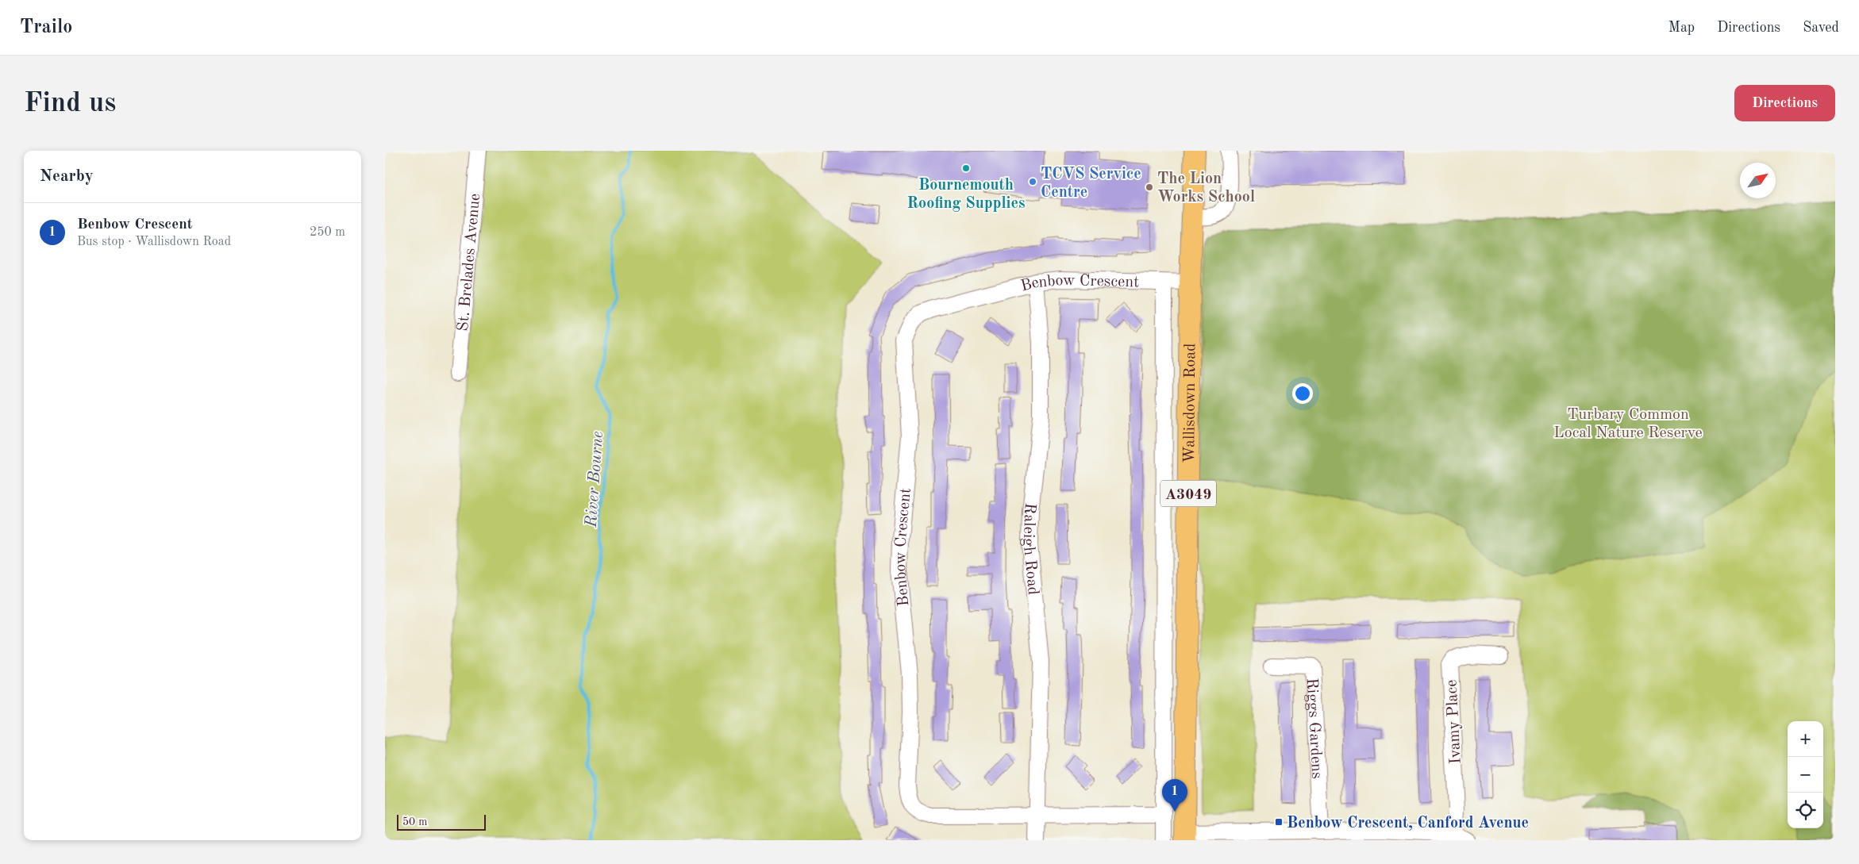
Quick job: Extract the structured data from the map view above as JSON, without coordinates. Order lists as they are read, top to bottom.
{
  "streets": {
    "main road": ["Wallisdown Road", "A3049"],
    "street": [
      "St. Brelades Avenue",
      "Benbow Crescent",
      "Raleigh Road",
      "Ivamy Place",
      "Riggs Gardens"
    ]
  },
  "crossings": [
    ["Benbow Crescent", "Wallisdown Road"],
    ["Benbow Crescent", "Raleigh Road"]
  ],
  "water": ["River Bourne"],
  "parks": ["Turbary Common Local Nature Reserve"],
  "places": {
    "other": ["Bournemouth Roofing Supplies", "TCVS Service Centre", "The Lion Works School"],
    "transit": ["Benbow Crescent, Canford Avenue"]
  },
  "scale_bar": "50 m",
  "north": "top right",
  "page": {
    "header": "Trailo",
    "nav": ["Map", "Directions", "Saved"],
    "buttons": "Directions",
    "title": "Find us",
    "heading": "Nearby",
    "list": [
      {
        "mark": "1",
        "name": "Benbow Crescent",
        "note": "Bus stop · Wallisdown Road",
        "value": "250 m"
      }
    ],
    "map_buttons": ["+", "−"],
    "pins": "1",
    "scale": "50 m"
  }
}
